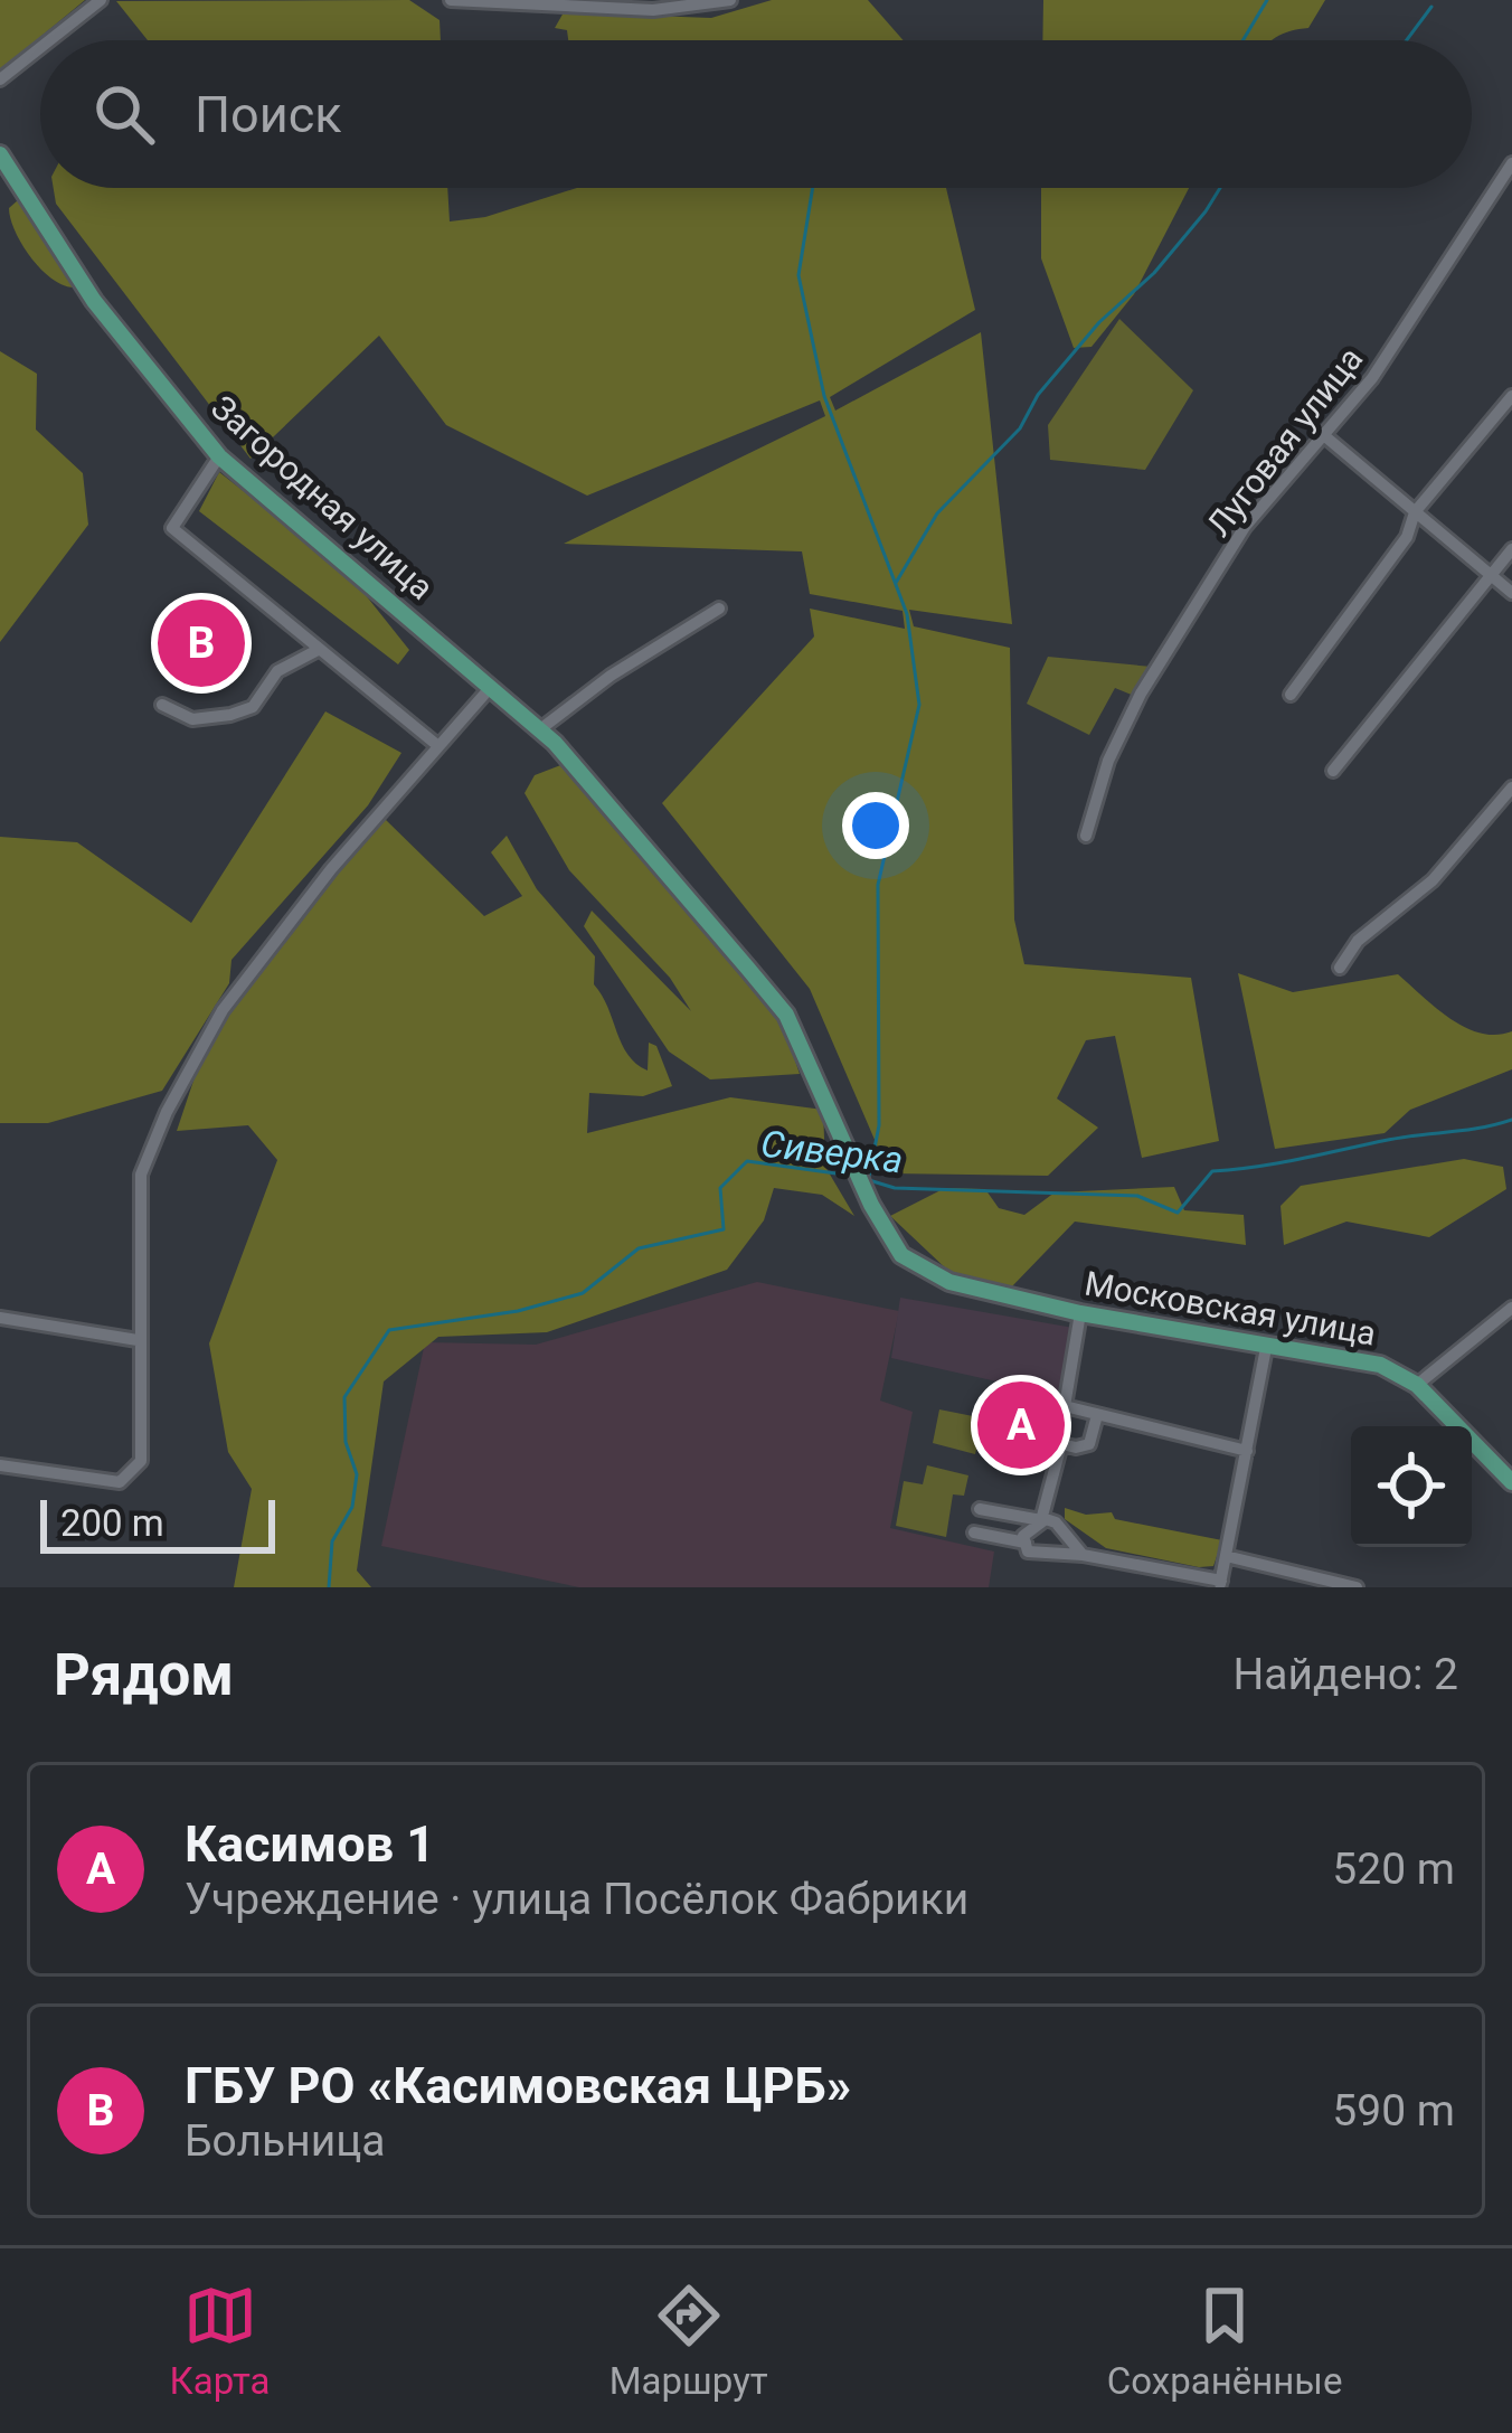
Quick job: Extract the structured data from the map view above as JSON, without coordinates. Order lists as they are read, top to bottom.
{
  "streets": {
    "main road": ["Загородная улица", "Московская улица"],
    "street": ["Луговая улица"]
  },
  "crossings": [
    ["Загородная улица", "Московская улица"]
  ],
  "water": ["Сиверка"],
  "scale_bar": "200 m",
  "page": {
    "search": "Поиск",
    "pins": ["B", "A"],
    "scale": "200 m",
    "heading": ["Рядом", "Найдено: 2"],
    "list": [
      {
        "mark": "A",
        "name": "Касимов 1",
        "note": "Учреждение · улица Посёлок Фабрики",
        "value": "520 m"
      },
      {
        "mark": "B",
        "name": "ГБУ РО «Касимовская ЦРБ»",
        "note": "Больница",
        "value": "590 m"
      }
    ],
    "nav": ["Карта", "Маршрут", "Сохранённые"]
  }
}
